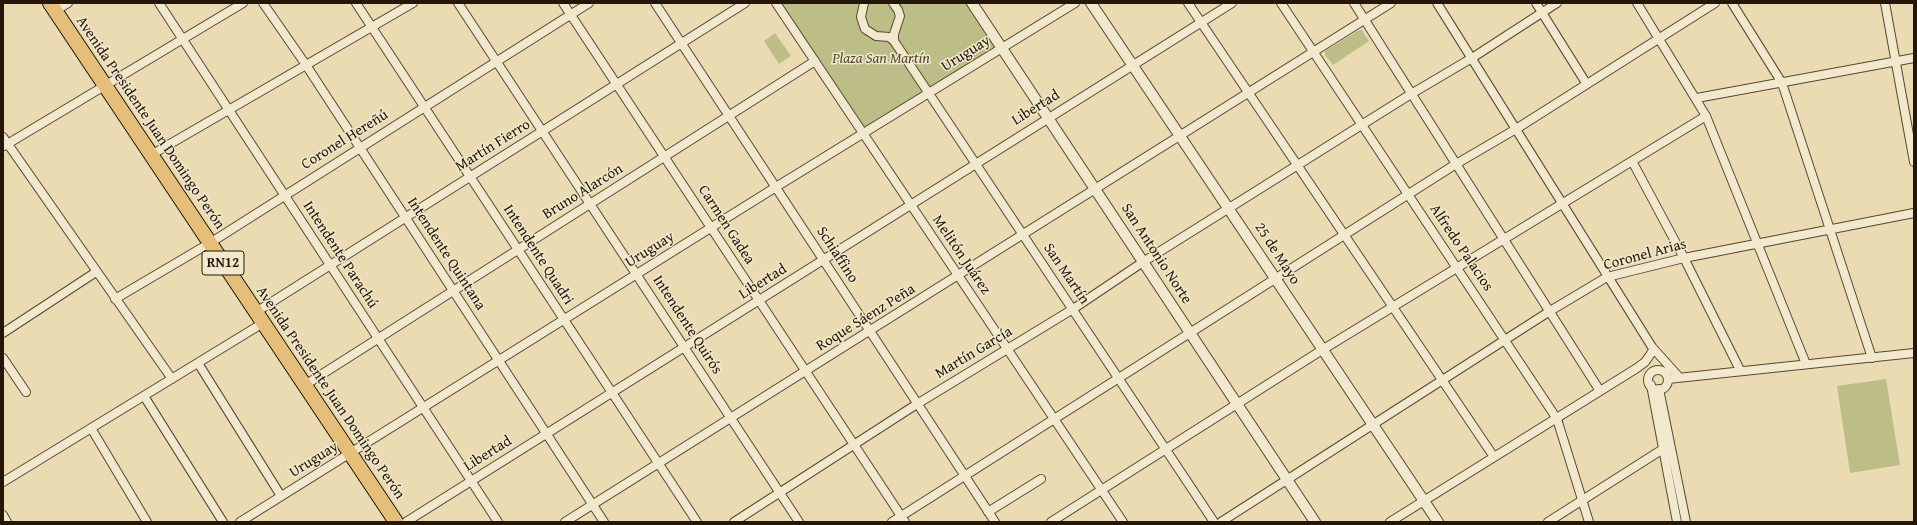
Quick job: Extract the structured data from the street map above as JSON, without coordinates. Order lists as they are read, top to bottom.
{
  "streets": {
    "highway": ["Avenida Presidente Juan Domingo Perón", "RN12"],
    "street": [
      "Uruguay",
      "Libertad",
      "Coronel Hereñú",
      "Martín Fierro",
      "Bruno Alarcón",
      "Carmen Gadea",
      "Alfredo Palacios",
      "Intendente Quintana",
      "San Antonio Norte",
      "25 de Mayo",
      "Intendente Parachú",
      "Intendente Quadri",
      "Schiaffino",
      "Melitón Juárez",
      "Coronel Arias",
      "San Martín",
      "Roque Sáenz Peña",
      "Intendente Quirós",
      "Martín García"
    ]
  },
  "crossings": [
    ["Uruguay", "Avenida Presidente Juan Domingo Perón"],
    ["Uruguay", "Carmen Gadea"],
    ["Uruguay", "Intendente Quintana"],
    ["Uruguay", "San Antonio Norte"],
    ["Uruguay", "Intendente Parachú"],
    ["Uruguay", "Intendente Quadri"],
    ["Uruguay", "Schiaffino"],
    ["Uruguay", "Melitón Juárez"],
    ["Uruguay", "San Martín"],
    ["Uruguay", "Intendente Quirós"],
    ["Libertad", "Carmen Gadea"],
    ["Libertad", "Intendente Quintana"],
    ["Libertad", "San Antonio Norte"],
    ["Libertad", "25 de Mayo"],
    ["Libertad", "Intendente Parachú"],
    ["Libertad", "Intendente Quadri"],
    ["Libertad", "Schiaffino"],
    ["Libertad", "Melitón Juárez"],
    ["Libertad", "San Martín"],
    ["Libertad", "Intendente Quirós"],
    ["Avenida Presidente Juan Domingo Perón", "Coronel Hereñú"],
    ["Avenida Presidente Juan Domingo Perón", "Martín Fierro"],
    ["Avenida Presidente Juan Domingo Perón", "Bruno Alarcón"],
    ["Coronel Hereñú", "Carmen Gadea"],
    ["Coronel Hereñú", "Intendente Quintana"],
    ["Coronel Hereñú", "Intendente Parachú"],
    ["Coronel Hereñú", "Intendente Quadri"],
    ["Coronel Hereñú", "Intendente Quirós"],
    ["Martín Fierro", "Carmen Gadea"],
    ["Martín Fierro", "Intendente Quintana"],
    ["Martín Fierro", "Intendente Parachú"],
    ["Martín Fierro", "Intendente Quadri"],
    ["Martín Fierro", "Schiaffino"],
    ["Martín Fierro", "Intendente Quirós"],
    ["Bruno Alarcón", "Carmen Gadea"],
    ["Bruno Alarcón", "Intendente Quintana"],
    ["Bruno Alarcón", "Intendente Parachú"],
    ["Bruno Alarcón", "Intendente Quadri"],
    ["Bruno Alarcón", "Schiaffino"],
    ["Bruno Alarcón", "Melitón Juárez"],
    ["Bruno Alarcón", "Intendente Quirós"],
    ["Carmen Gadea", "Roque Sáenz Peña"],
    ["Carmen Gadea", "Martín García"],
    ["Alfredo Palacios", "Coronel Arias"],
    ["Alfredo Palacios", "Roque Sáenz Peña"],
    ["Alfredo Palacios", "Martín García"],
    ["Intendente Quintana", "Roque Sáenz Peña"],
    ["San Antonio Norte", "Coronel Arias"],
    ["San Antonio Norte", "Roque Sáenz Peña"],
    ["San Antonio Norte", "Martín García"],
    ["25 de Mayo", "Coronel Arias"],
    ["25 de Mayo", "Roque Sáenz Peña"],
    ["25 de Mayo", "Martín García"],
    ["Intendente Quadri", "Roque Sáenz Peña"],
    ["Schiaffino", "Roque Sáenz Peña"],
    ["Schiaffino", "Martín García"],
    ["Melitón Juárez", "Roque Sáenz Peña"],
    ["Melitón Juárez", "Martín García"],
    ["San Martín", "Roque Sáenz Peña"],
    ["San Martín", "Martín García"],
    ["Roque Sáenz Peña", "Intendente Quirós"],
    ["Intendente Quirós", "Martín García"]
  ],
  "parks": ["Plaza San Martín"]
}
